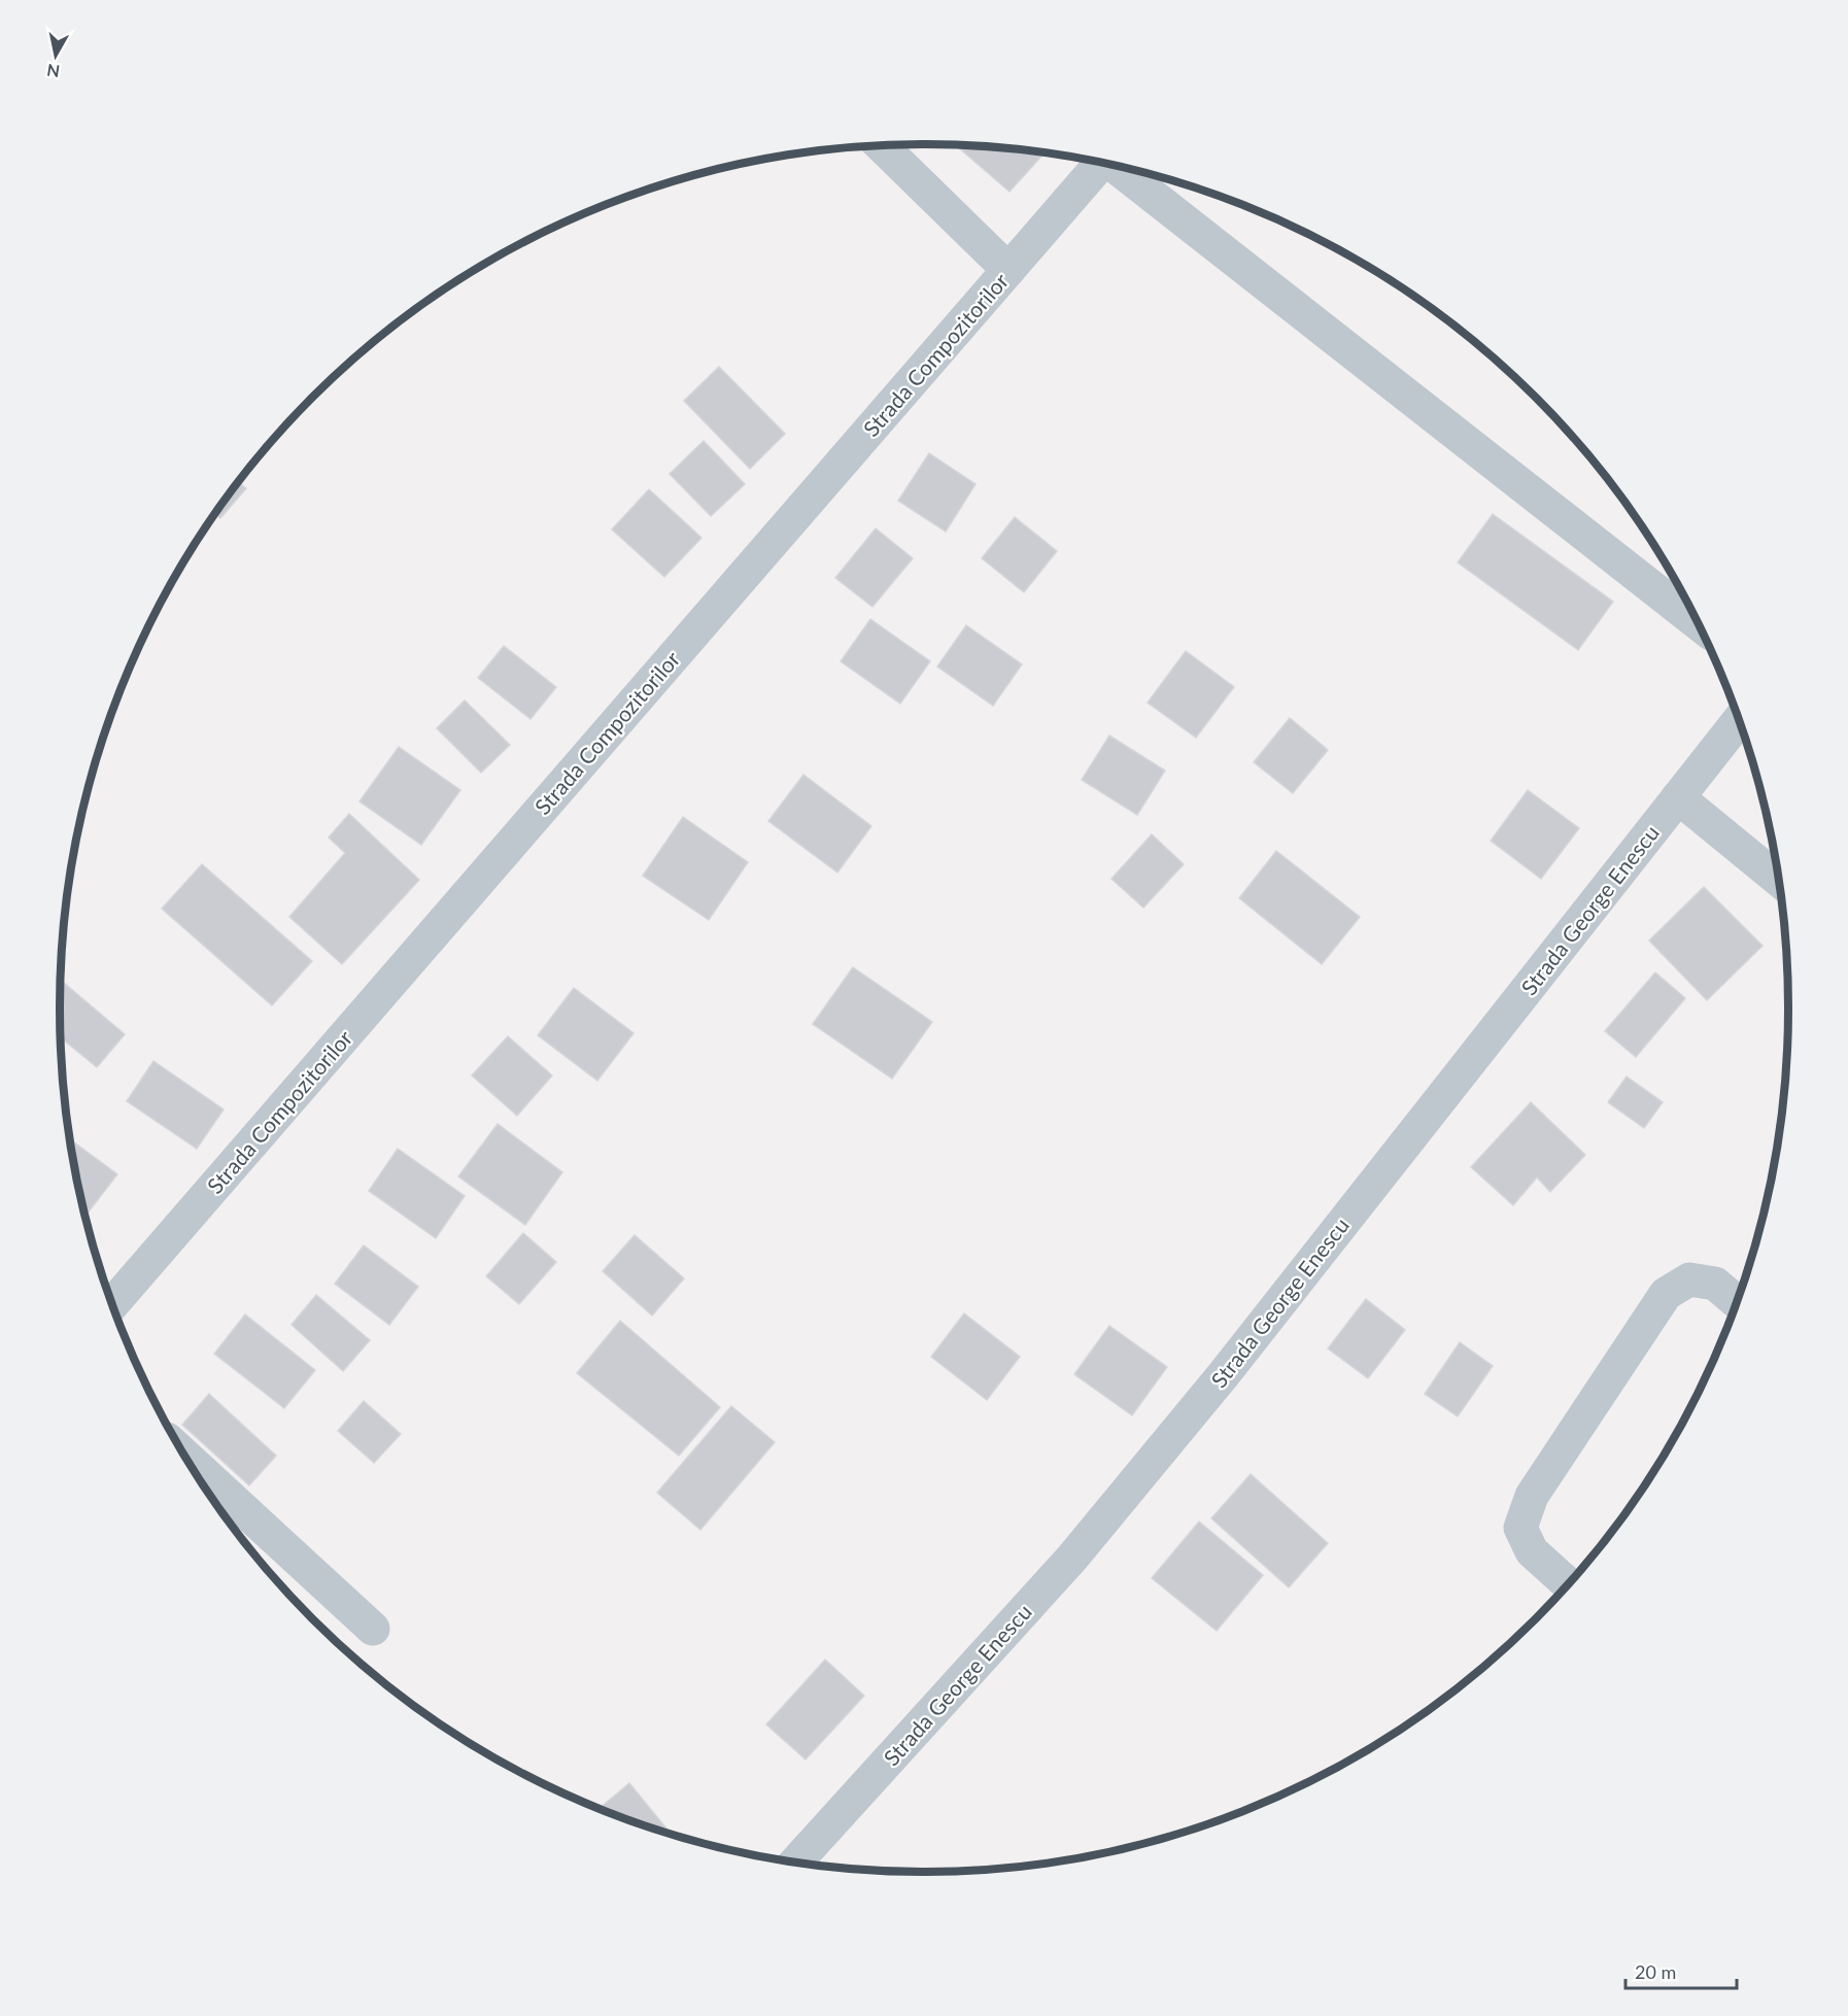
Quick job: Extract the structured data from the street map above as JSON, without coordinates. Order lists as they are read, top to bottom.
{
  "streets": {
    "street": ["Strada Compozitorilor", "Strada George Enescu"]
  },
  "scale_bar": "20 m",
  "north": "bottom"
}
